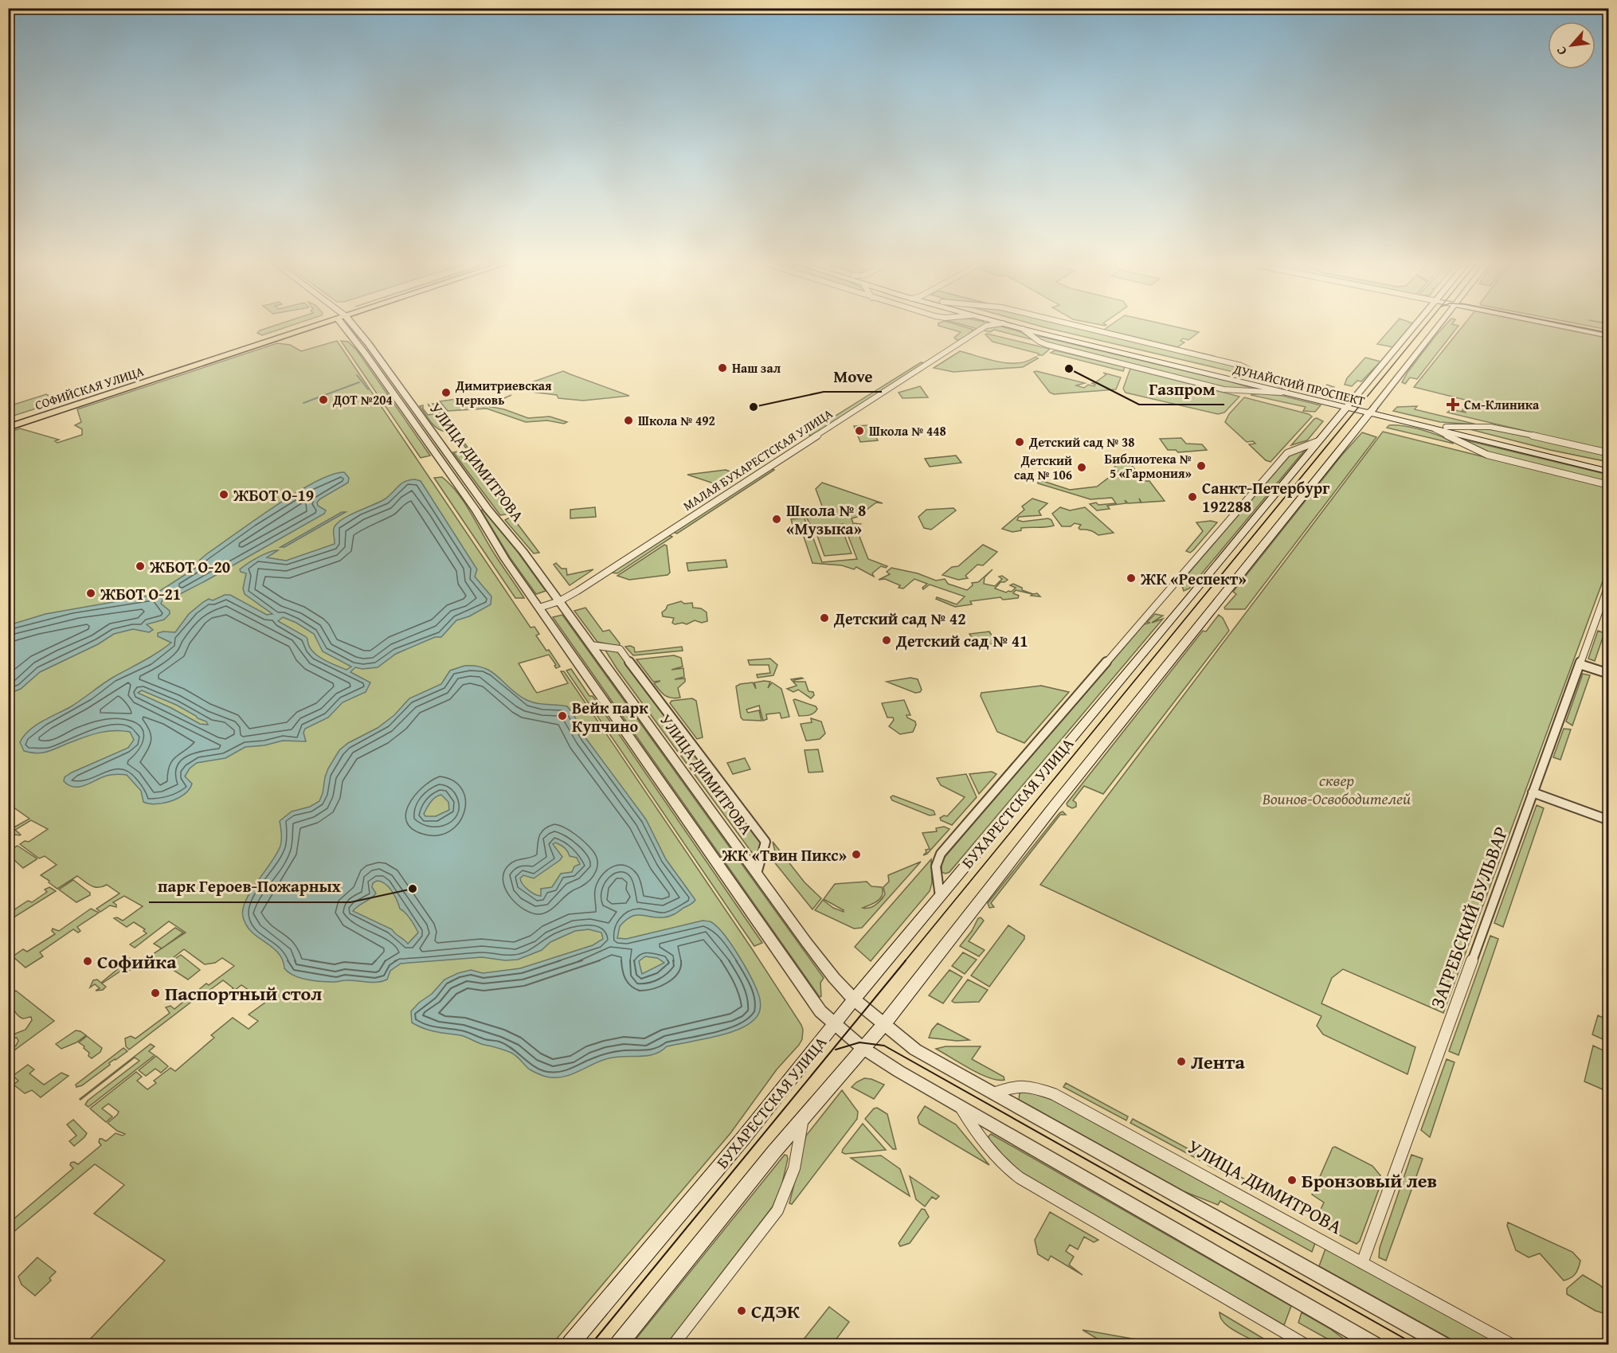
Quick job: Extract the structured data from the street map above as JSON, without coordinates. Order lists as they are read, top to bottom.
{
  "streets": {
    "main road": ["ДУНАЙСКИЙ ПРОСПЕКТ", "СОФИЙСКАЯ УЛИЦА", "БУХАРЕСТСКАЯ УЛИЦА"],
    "street": ["МАЛАЯ БУХАРЕСТСКАЯ УЛИЦА", "УЛИЦА ДИМИТРОВА", "ЗАГРЕБСКИЙ БУЛЬВАР"]
  },
  "crossings": [
    ["ДУНАЙСКИЙ ПРОСПЕКТ", "БУХАРЕСТСКАЯ УЛИЦА"],
    ["МАЛАЯ БУХАРЕСТСКАЯ УЛИЦА", "УЛИЦА ДИМИТРОВА"],
    ["УЛИЦА ДИМИТРОВА", "БУХАРЕСТСКАЯ УЛИЦА"],
    ["УЛИЦА ДИМИТРОВА", "ЗАГРЕБСКИЙ БУЛЬВАР"]
  ],
  "parks": ["сквер Воинов-Освободителей"],
  "places": {
    "other": [
      "Наш зал",
      "Газпром",
      "Димитриевская церковь",
      "ДОТ №204",
      "Move",
      "Школа № 492",
      "Школа № 448",
      "Детский сад № 38",
      "Библиотека № 5 «Гармония»",
      "Детский сад № 106",
      "ЖБОТ О-19",
      "Санкт-Петербург 192288",
      "Школа № 8 «Музыка»",
      "ЖБОТ О-20",
      "ЖК «Респект»",
      "ЖБОТ O-21",
      "Детский сад № 42",
      "Детский сад № 41",
      "Вейк парк Купчино",
      "ЖК «Твин Пикс»",
      "парк Героев-Пожарных",
      "Софийка",
      "Паспортный стол",
      "Лента",
      "Бронзовый лев",
      "СДЭК"
    ],
    "health": ["См-Клиника"]
  },
  "north": "bottom left"
}
